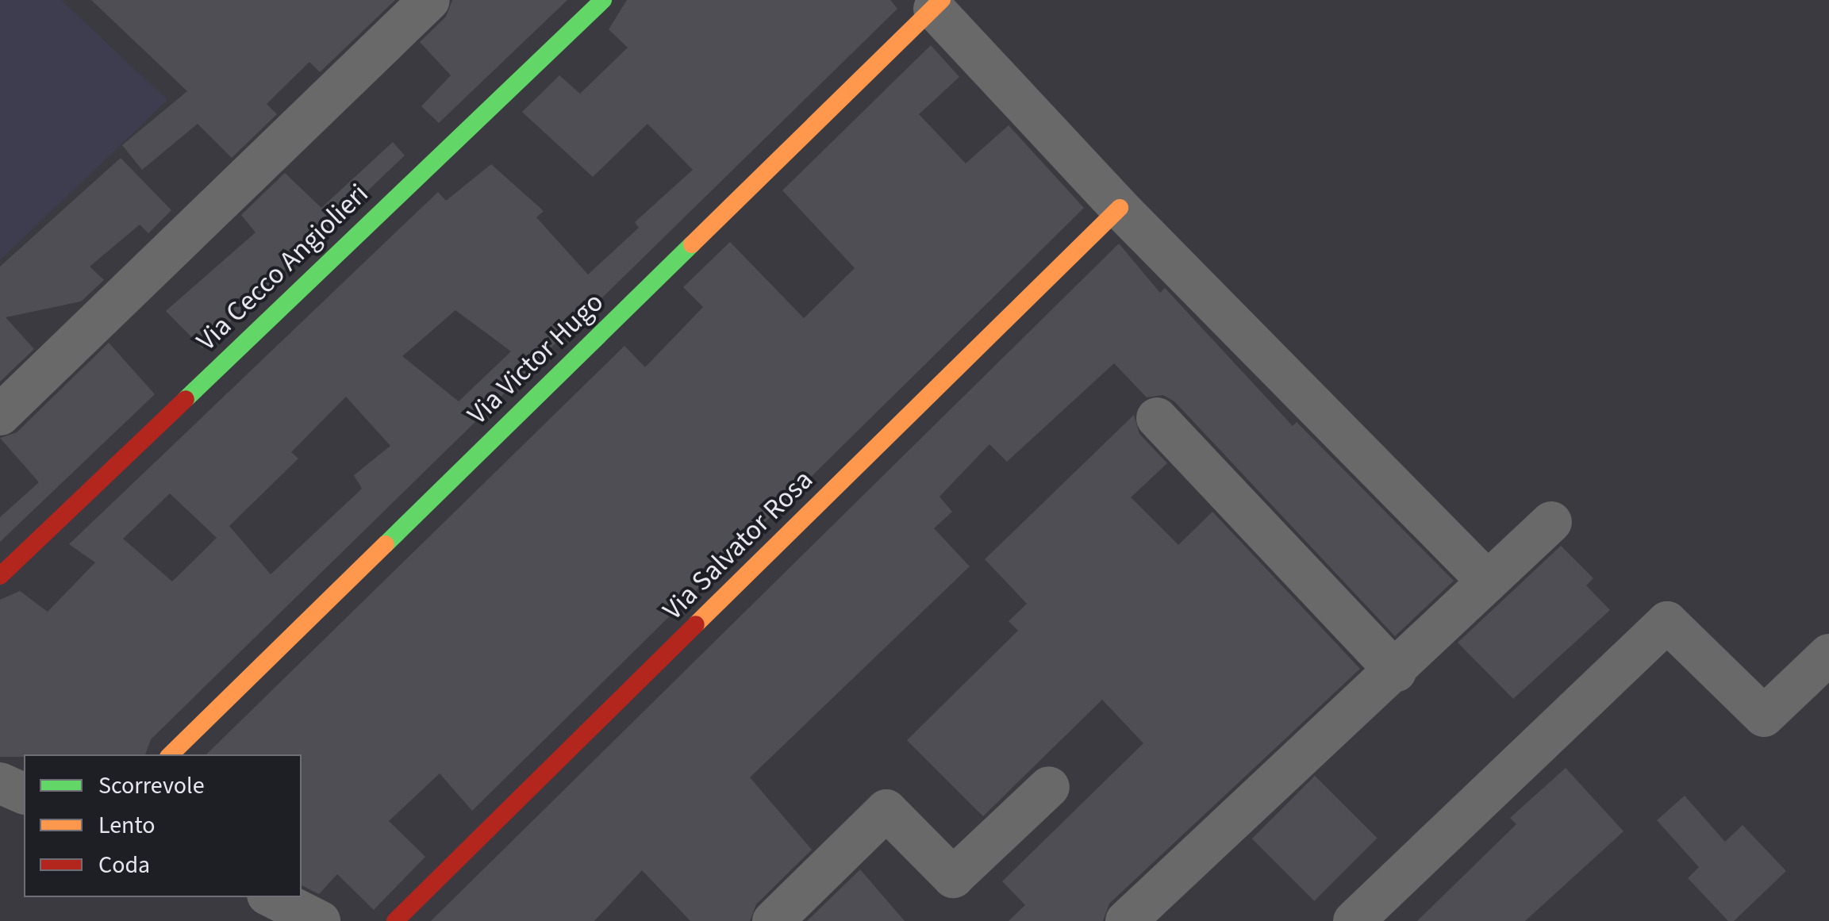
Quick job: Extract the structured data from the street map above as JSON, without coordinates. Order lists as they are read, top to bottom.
{
  "streets": {
    "street": ["Via Cecco Angiolieri", "Via Victor Hugo", "Via Salvator Rosa"]
  },
  "legend": ["Scorrevole", "Lento", "Coda"]
}
